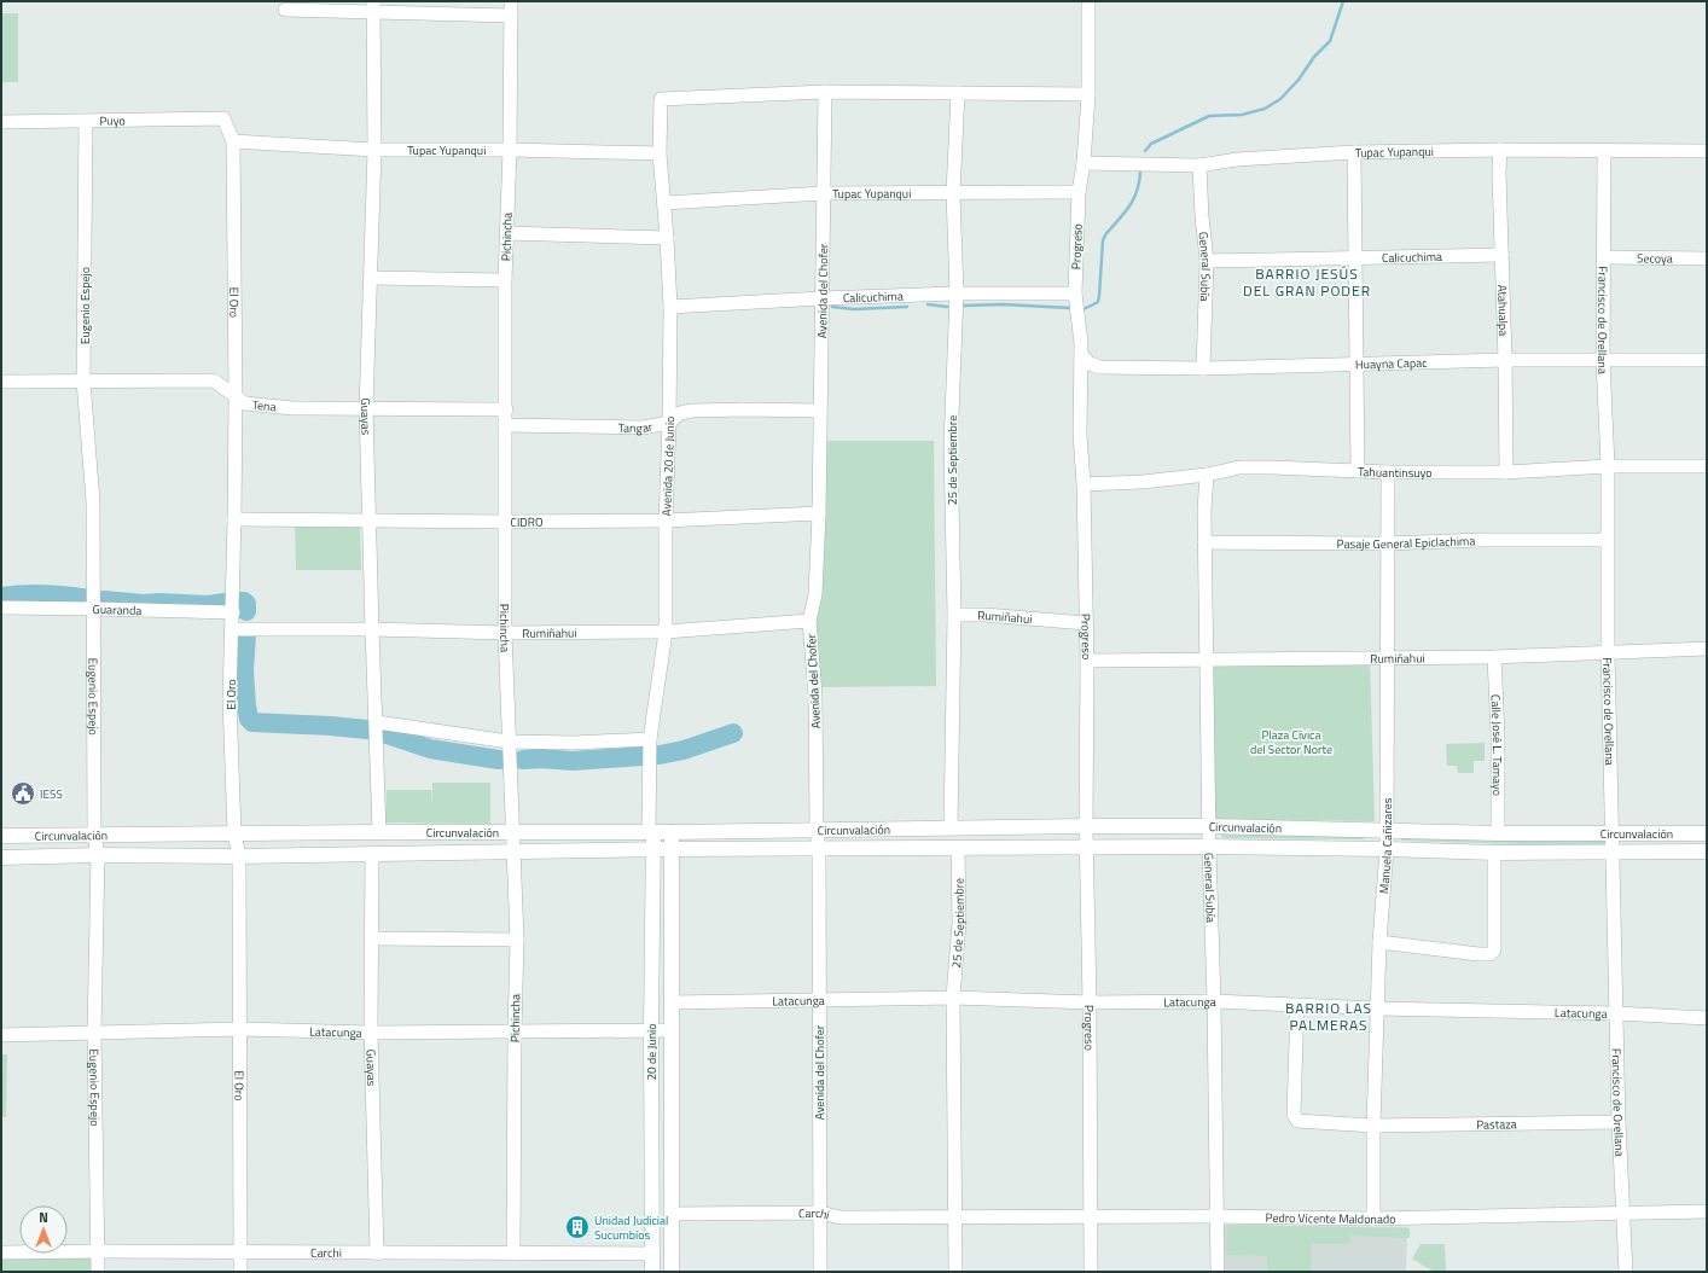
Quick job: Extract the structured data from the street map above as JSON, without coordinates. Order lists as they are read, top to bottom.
{
  "streets": {
    "main road": ["Circunvalación", "20 de Junio"],
    "street": [
      "Puyo",
      "Tupac Yupanqui",
      "Pichincha",
      "Progreso",
      "Calicuchima",
      "Secoya",
      "General Subía",
      "Avenida del Chofer",
      "El Oro",
      "Eugenio Espejo",
      "Atahualpa",
      "Francisco de Orellana",
      "Huayna Capac",
      "Tena",
      "Guayas",
      "Tangar",
      "25 de Septiembre",
      "Avenida 20 de Junio",
      "Tahuantinsuyo",
      "CIDRO",
      "Pasaje General Epiclachima",
      "Guaranda",
      "Rumiñahui",
      "Calle José L. Tamayo",
      "Manuela Cañizares",
      "Latacunga",
      "Pastaza",
      "Carchi",
      "Pedro Vicente Maldonado"
    ]
  },
  "crossings": [
    ["Puyo", "El Oro"],
    ["Puyo", "Eugenio Espejo"],
    ["Tupac Yupanqui", "Pichincha"],
    ["Tupac Yupanqui", "Progreso"],
    ["Tupac Yupanqui", "General Subía"],
    ["Tupac Yupanqui", "Avenida del Chofer"],
    ["Tupac Yupanqui", "El Oro"],
    ["Tupac Yupanqui", "Atahualpa"],
    ["Tupac Yupanqui", "Francisco de Orellana"],
    ["Tupac Yupanqui", "Guayas"],
    ["Tupac Yupanqui", "25 de Septiembre"],
    ["Tupac Yupanqui", "Avenida 20 de Junio"],
    ["Pichincha", "Tena"],
    ["Pichincha", "Tangar"],
    ["Pichincha", "CIDRO"],
    ["Pichincha", "Rumiñahui"],
    ["Pichincha", "Circunvalación"],
    ["Pichincha", "Latacunga"],
    ["Pichincha", "Carchi"],
    ["Progreso", "Calicuchima"],
    ["Progreso", "Tahuantinsuyo"],
    ["Progreso", "Rumiñahui"],
    ["Progreso", "Circunvalación"],
    ["Progreso", "Latacunga"],
    ["Progreso", "Pedro Vicente Maldonado"],
    ["Calicuchima", "General Subía"],
    ["Calicuchima", "Avenida del Chofer"],
    ["Calicuchima", "Atahualpa"],
    ["Calicuchima", "25 de Septiembre"],
    ["Calicuchima", "Avenida 20 de Junio"],
    ["Secoya", "Francisco de Orellana"],
    ["General Subía", "Huayna Capac"],
    ["General Subía", "Tahuantinsuyo"],
    ["General Subía", "Pasaje General Epiclachima"],
    ["General Subía", "Rumiñahui"],
    ["General Subía", "Circunvalación"],
    ["General Subía", "Latacunga"],
    ["General Subía", "Pedro Vicente Maldonado"],
    ["Avenida del Chofer", "Tangar"],
    ["Avenida del Chofer", "Avenida 20 de Junio"],
    ["Avenida del Chofer", "CIDRO"],
    ["Avenida del Chofer", "Rumiñahui"],
    ["Avenida del Chofer", "Circunvalación"],
    ["Avenida del Chofer", "Latacunga"],
    ["Avenida del Chofer", "Carchi"],
    ["El Oro", "Tena"],
    ["El Oro", "CIDRO"],
    ["El Oro", "Guaranda"],
    ["El Oro", "Rumiñahui"],
    ["El Oro", "Circunvalación"],
    ["El Oro", "Latacunga"],
    ["El Oro", "Carchi"],
    ["Eugenio Espejo", "Tena"],
    ["Eugenio Espejo", "Guaranda"],
    ["Eugenio Espejo", "Circunvalación"],
    ["Eugenio Espejo", "Latacunga"],
    ["Eugenio Espejo", "Carchi"],
    ["Atahualpa", "Huayna Capac"],
    ["Atahualpa", "Tahuantinsuyo"],
    ["Francisco de Orellana", "Huayna Capac"],
    ["Francisco de Orellana", "Tahuantinsuyo"],
    ["Francisco de Orellana", "Pasaje General Epiclachima"],
    ["Francisco de Orellana", "Rumiñahui"],
    ["Francisco de Orellana", "Circunvalación"],
    ["Francisco de Orellana", "Latacunga"],
    ["Francisco de Orellana", "Pastaza"],
    ["Francisco de Orellana", "Pedro Vicente Maldonado"],
    ["Tena", "Guayas"],
    ["Guayas", "CIDRO"],
    ["Guayas", "Rumiñahui"],
    ["Guayas", "Circunvalación"],
    ["Guayas", "Latacunga"],
    ["Guayas", "Carchi"],
    ["Tangar", "Avenida 20 de Junio"],
    ["25 de Septiembre", "Rumiñahui"],
    ["25 de Septiembre", "Circunvalación"],
    ["25 de Septiembre", "Latacunga"],
    ["25 de Septiembre", "Carchi"],
    ["25 de Septiembre", "Pedro Vicente Maldonado"],
    ["Avenida 20 de Junio", "CIDRO"],
    ["Avenida 20 de Junio", "Rumiñahui"],
    ["Avenida 20 de Junio", "Circunvalación"],
    ["Avenida 20 de Junio", "20 de Junio"],
    ["Tahuantinsuyo", "Manuela Cañizares"],
    ["Pasaje General Epiclachima", "Manuela Cañizares"],
    ["Rumiñahui", "Calle José L. Tamayo"],
    ["Rumiñahui", "Manuela Cañizares"],
    ["Calle José L. Tamayo", "Circunvalación"],
    ["Circunvalación", "Manuela Cañizares"],
    ["Circunvalación", "20 de Junio"],
    ["Manuela Cañizares", "Latacunga"],
    ["Manuela Cañizares", "Pastaza"],
    ["Manuela Cañizares", "Pedro Vicente Maldonado"],
    ["Latacunga", "20 de Junio"],
    ["Latacunga", "Pastaza"],
    ["20 de Junio", "Carchi"],
    ["Carchi", "Pedro Vicente Maldonado"]
  ],
  "districts": ["BARRIO JESÚS DEL GRAN PODER", "BARRIO LAS PALMERAS"],
  "parks": ["Plaza Cívica del Sector Norte"],
  "places": {
    "public building": ["IESS"],
    "building": ["Unidad Judicial Sucumbíos"]
  },
  "north": "top"
}
